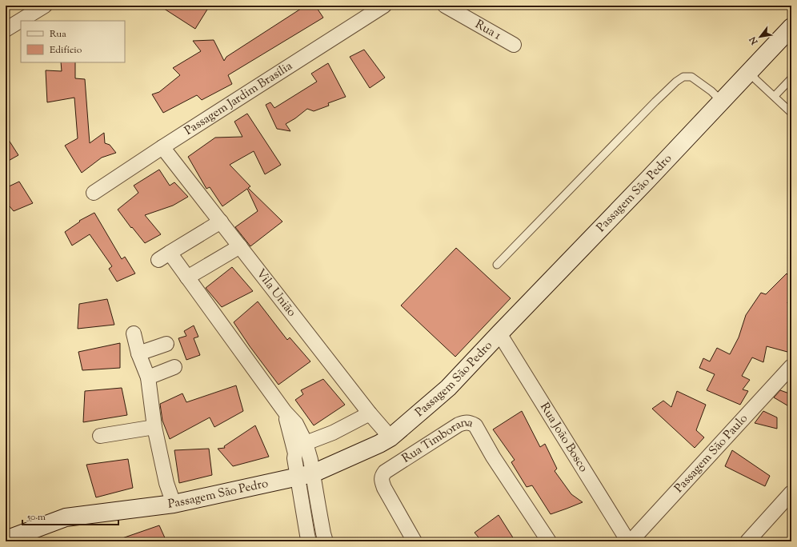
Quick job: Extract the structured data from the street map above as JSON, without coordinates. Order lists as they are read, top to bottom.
{
  "streets": {
    "street": [
      "Rua 1",
      "Passagem Jardim Brasília",
      "Passagem São Pedro",
      "Vila União",
      "Rua João Bosco",
      "Rua Timborana",
      "Passagem São Paulo"
    ]
  },
  "crossings": [
    ["Passagem Jardim Brasília", "Vila União"],
    ["Passagem São Pedro", "Vila União"],
    ["Passagem São Pedro", "Rua João Bosco"]
  ],
  "legend": ["Rua", "Edifício"],
  "scale_bar": "50 m",
  "north": "bottom left"
}
